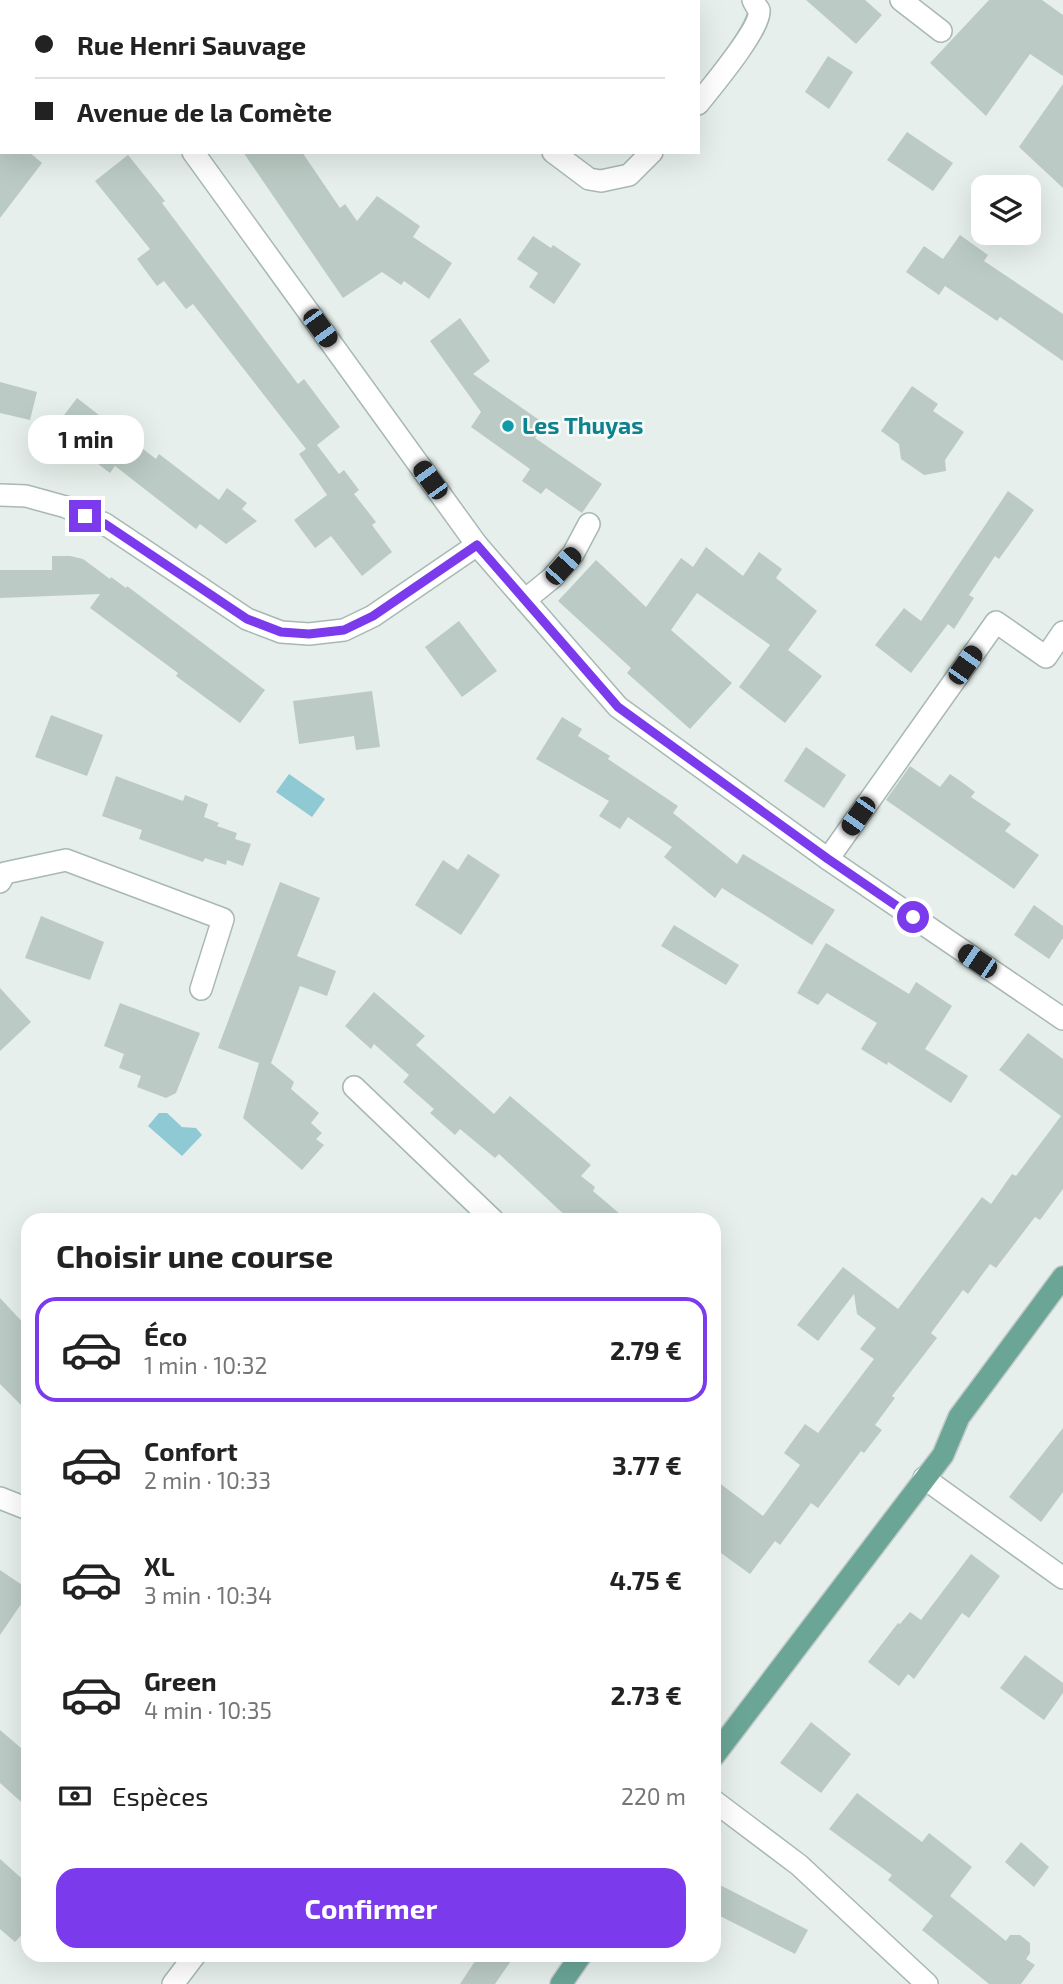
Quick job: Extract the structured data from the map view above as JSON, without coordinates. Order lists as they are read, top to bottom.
{
  "places": ["Les Thuyas"],
  "page": {
    "banner": ["Rue Henri Sauvage", "Avenue de la Comète"],
    "bubble": "1 min",
    "heading": "Choisir une course",
    "list": [
      {
        "name": "Éco",
        "note": "1 min · 10:32",
        "value": "2.79 €"
      },
      {
        "name": "Confort",
        "note": "2 min · 10:33",
        "value": "3.77 €"
      },
      {
        "name": "XL",
        "note": "3 min · 10:34",
        "value": "4.75 €"
      },
      {
        "name": "Green",
        "note": "4 min · 10:35",
        "value": "2.73 €"
      }
    ],
    "pay": ["Espèces", "220 m"],
    "buttons": "Confirmer"
  }
}
